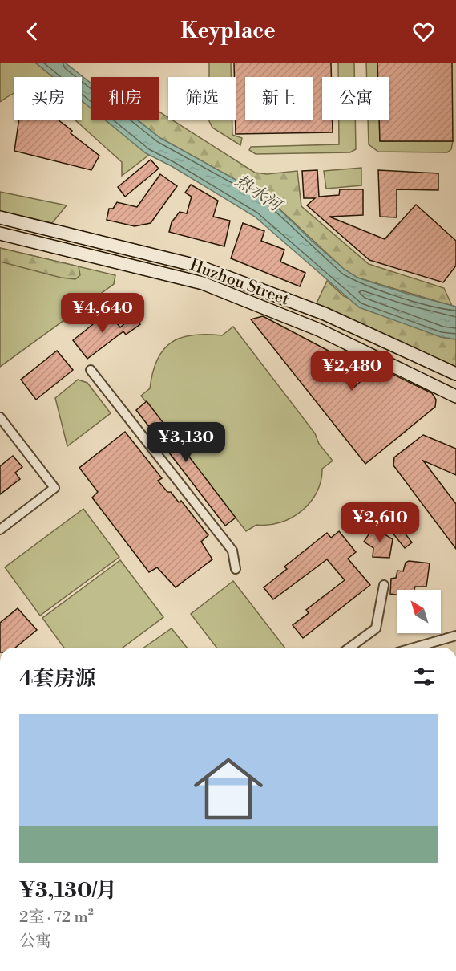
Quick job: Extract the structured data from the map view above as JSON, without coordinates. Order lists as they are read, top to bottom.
{
  "streets": {
    "main road": ["Huzhou Street"]
  },
  "water": ["热水河"],
  "north": "top left",
  "page": {
    "header": "Keyplace",
    "chip": [
      "买房",
      "租房",
      "筛选",
      "新上",
      "公寓"
    ],
    "price": [
      "¥4,640",
      "¥2,480",
      "¥3,130",
      "¥2,610"
    ],
    "heading": "4套房源",
    "list": [
      {
        "name": "¥3,130/月",
        "note": "2室 · 72 m² · 公寓"
      }
    ]
  }
}
